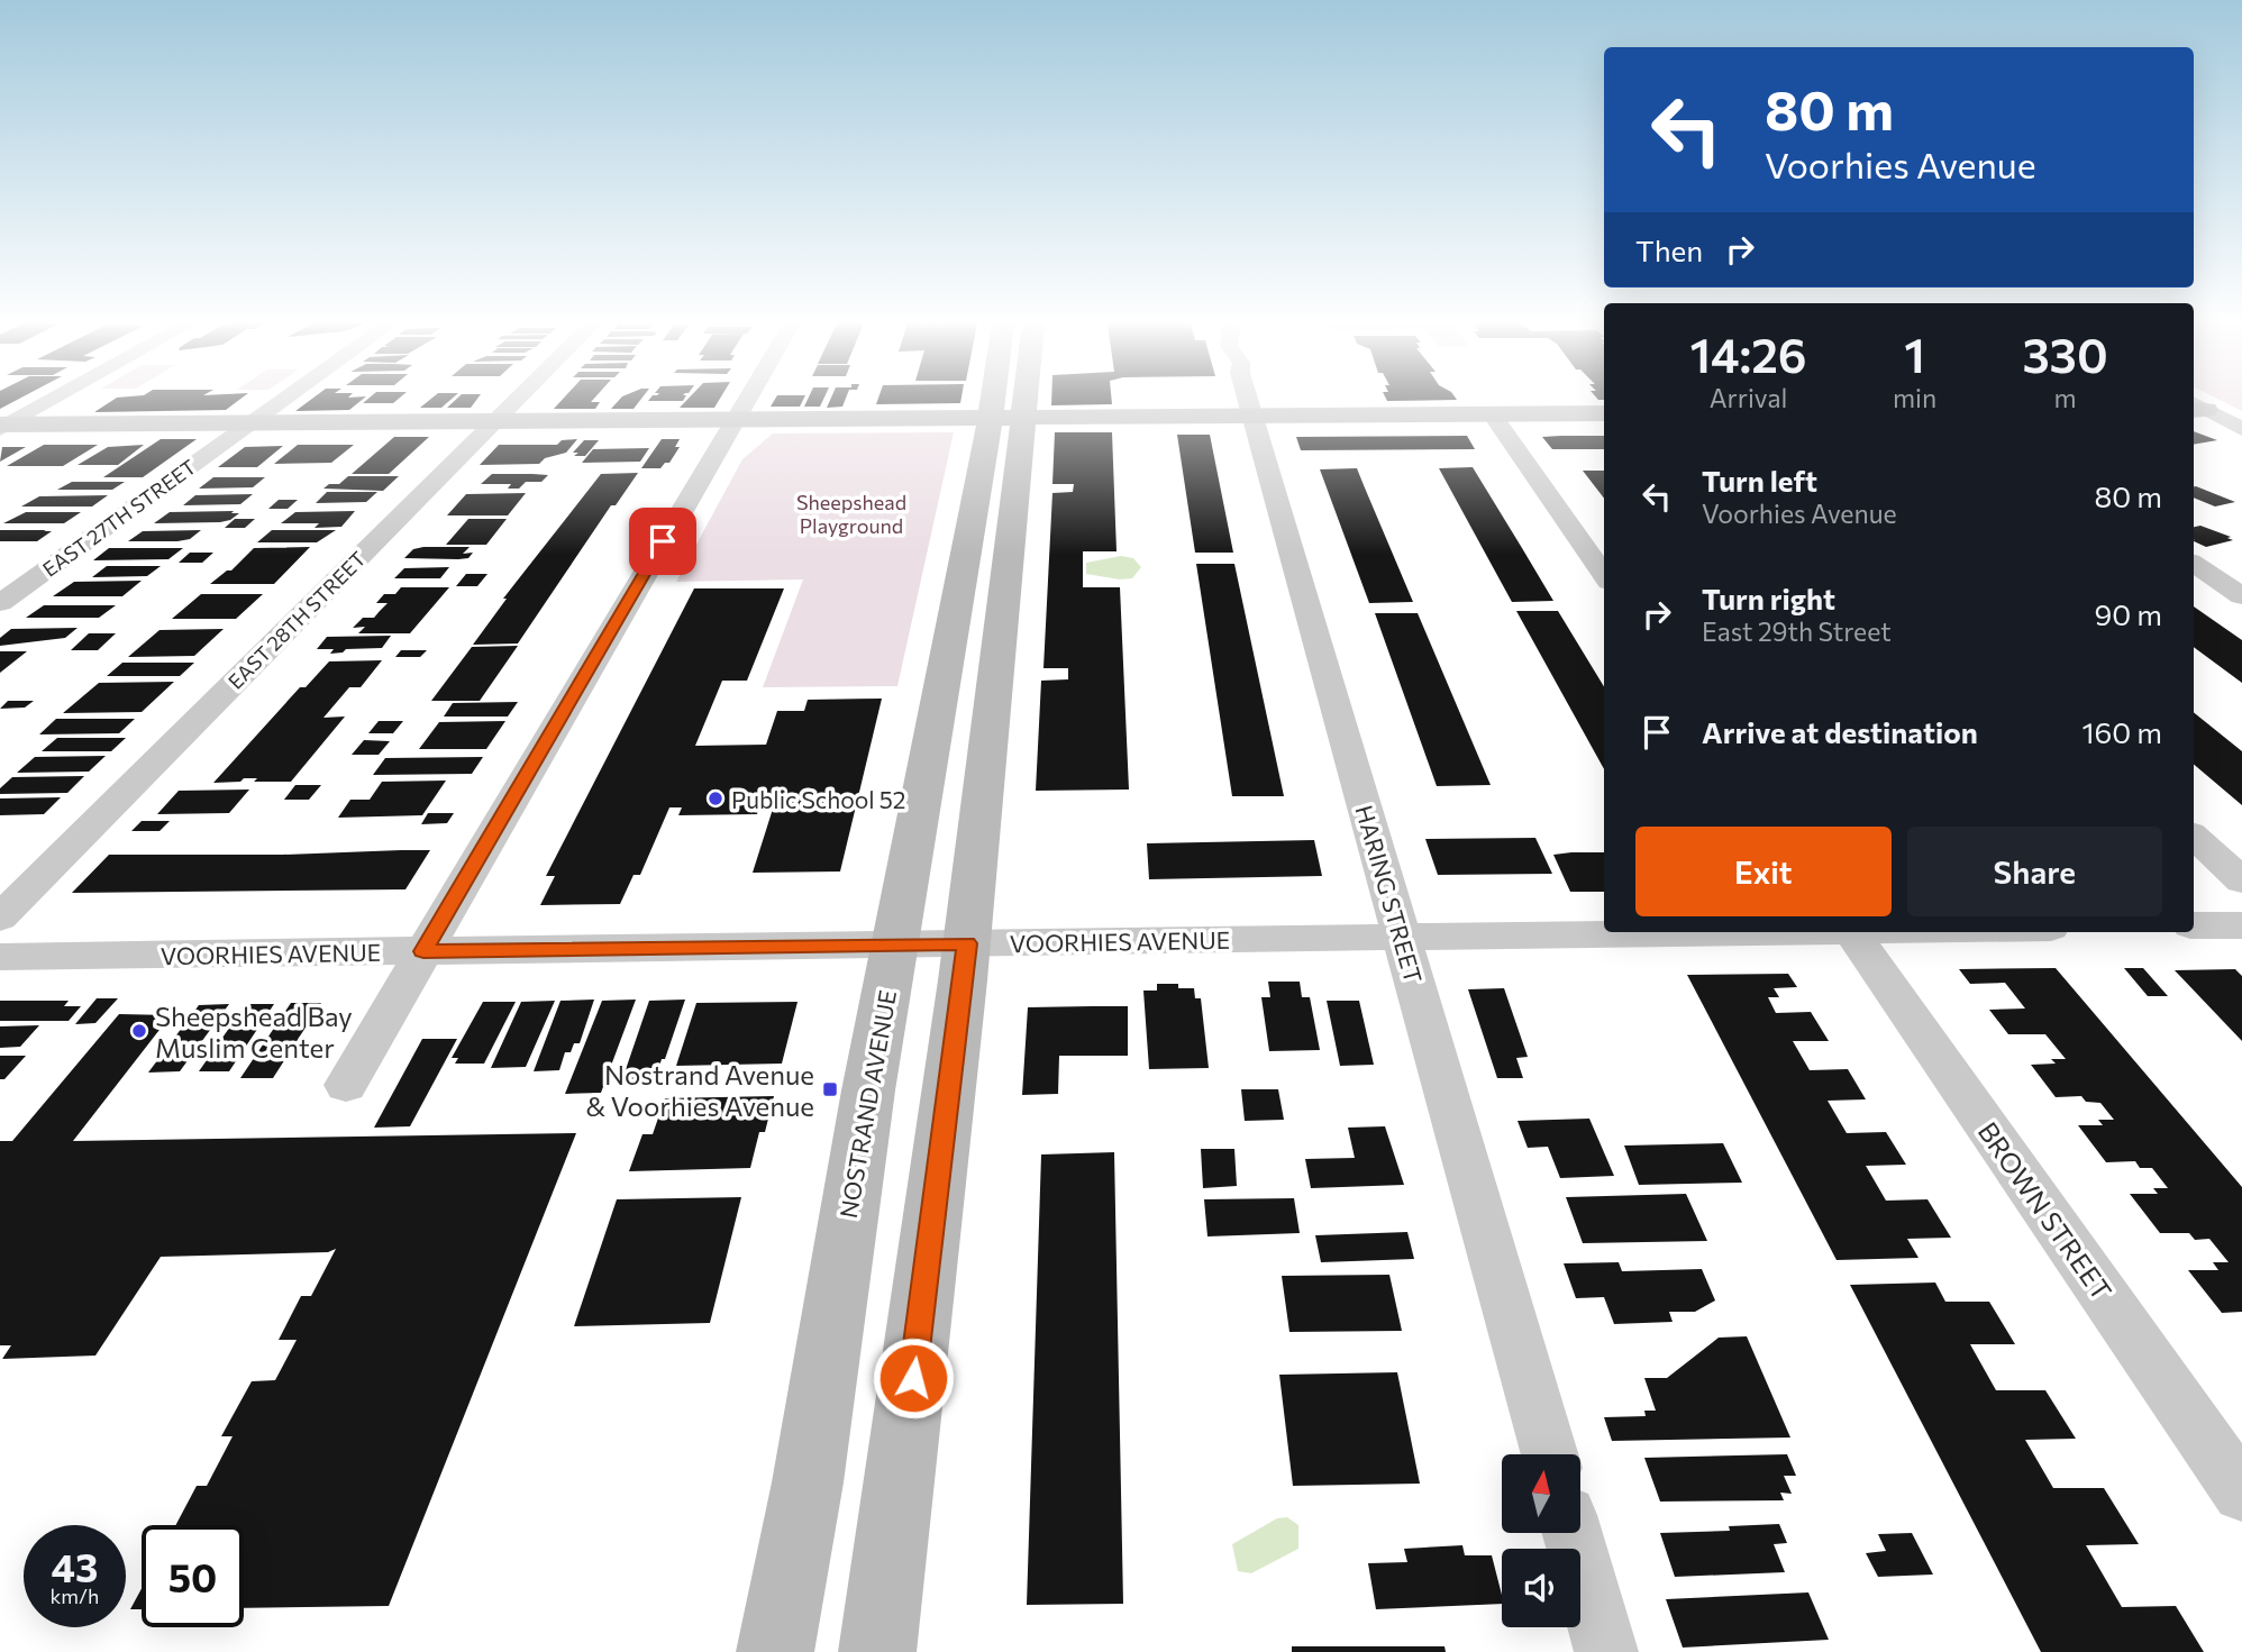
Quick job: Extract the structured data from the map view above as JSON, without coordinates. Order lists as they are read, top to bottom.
{
  "streets": {
    "main road": ["NOSTRAND AVENUE"],
    "street": [
      "EAST 27TH STREET",
      "EAST 28TH STREET",
      "HARING STREET",
      "VOORHIES AVENUE",
      "BROWN STREET"
    ]
  },
  "crossings": [
    ["HARING STREET", "VOORHIES AVENUE"],
    ["VOORHIES AVENUE", "NOSTRAND AVENUE"]
  ],
  "parks": ["Sheepshead Playground"],
  "places": {
    "other": ["Public School 52", "Sheepshead Bay Muslim Center"],
    "transit": ["Nostrand Avenue & Voorhies Avenue"]
  },
  "north": "top",
  "page": {
    "turn": ["80 m", "Voorhies Avenue"],
    "then": "Then",
    "eta": [
      "14:26",
      "Arrival",
      "1",
      "min",
      "330",
      "m"
    ],
    "list": [
      {
        "name": "Turn left",
        "note": "Voorhies Avenue",
        "value": "80 m"
      },
      {
        "name": "Turn right",
        "note": "East 29th Street",
        "value": "90 m"
      },
      {
        "name": "Arrive at destination",
        "value": "160 m"
      }
    ],
    "buttons": ["Exit", "Share"],
    "speed": "43 km/h",
    "limit": "50"
  }
}
